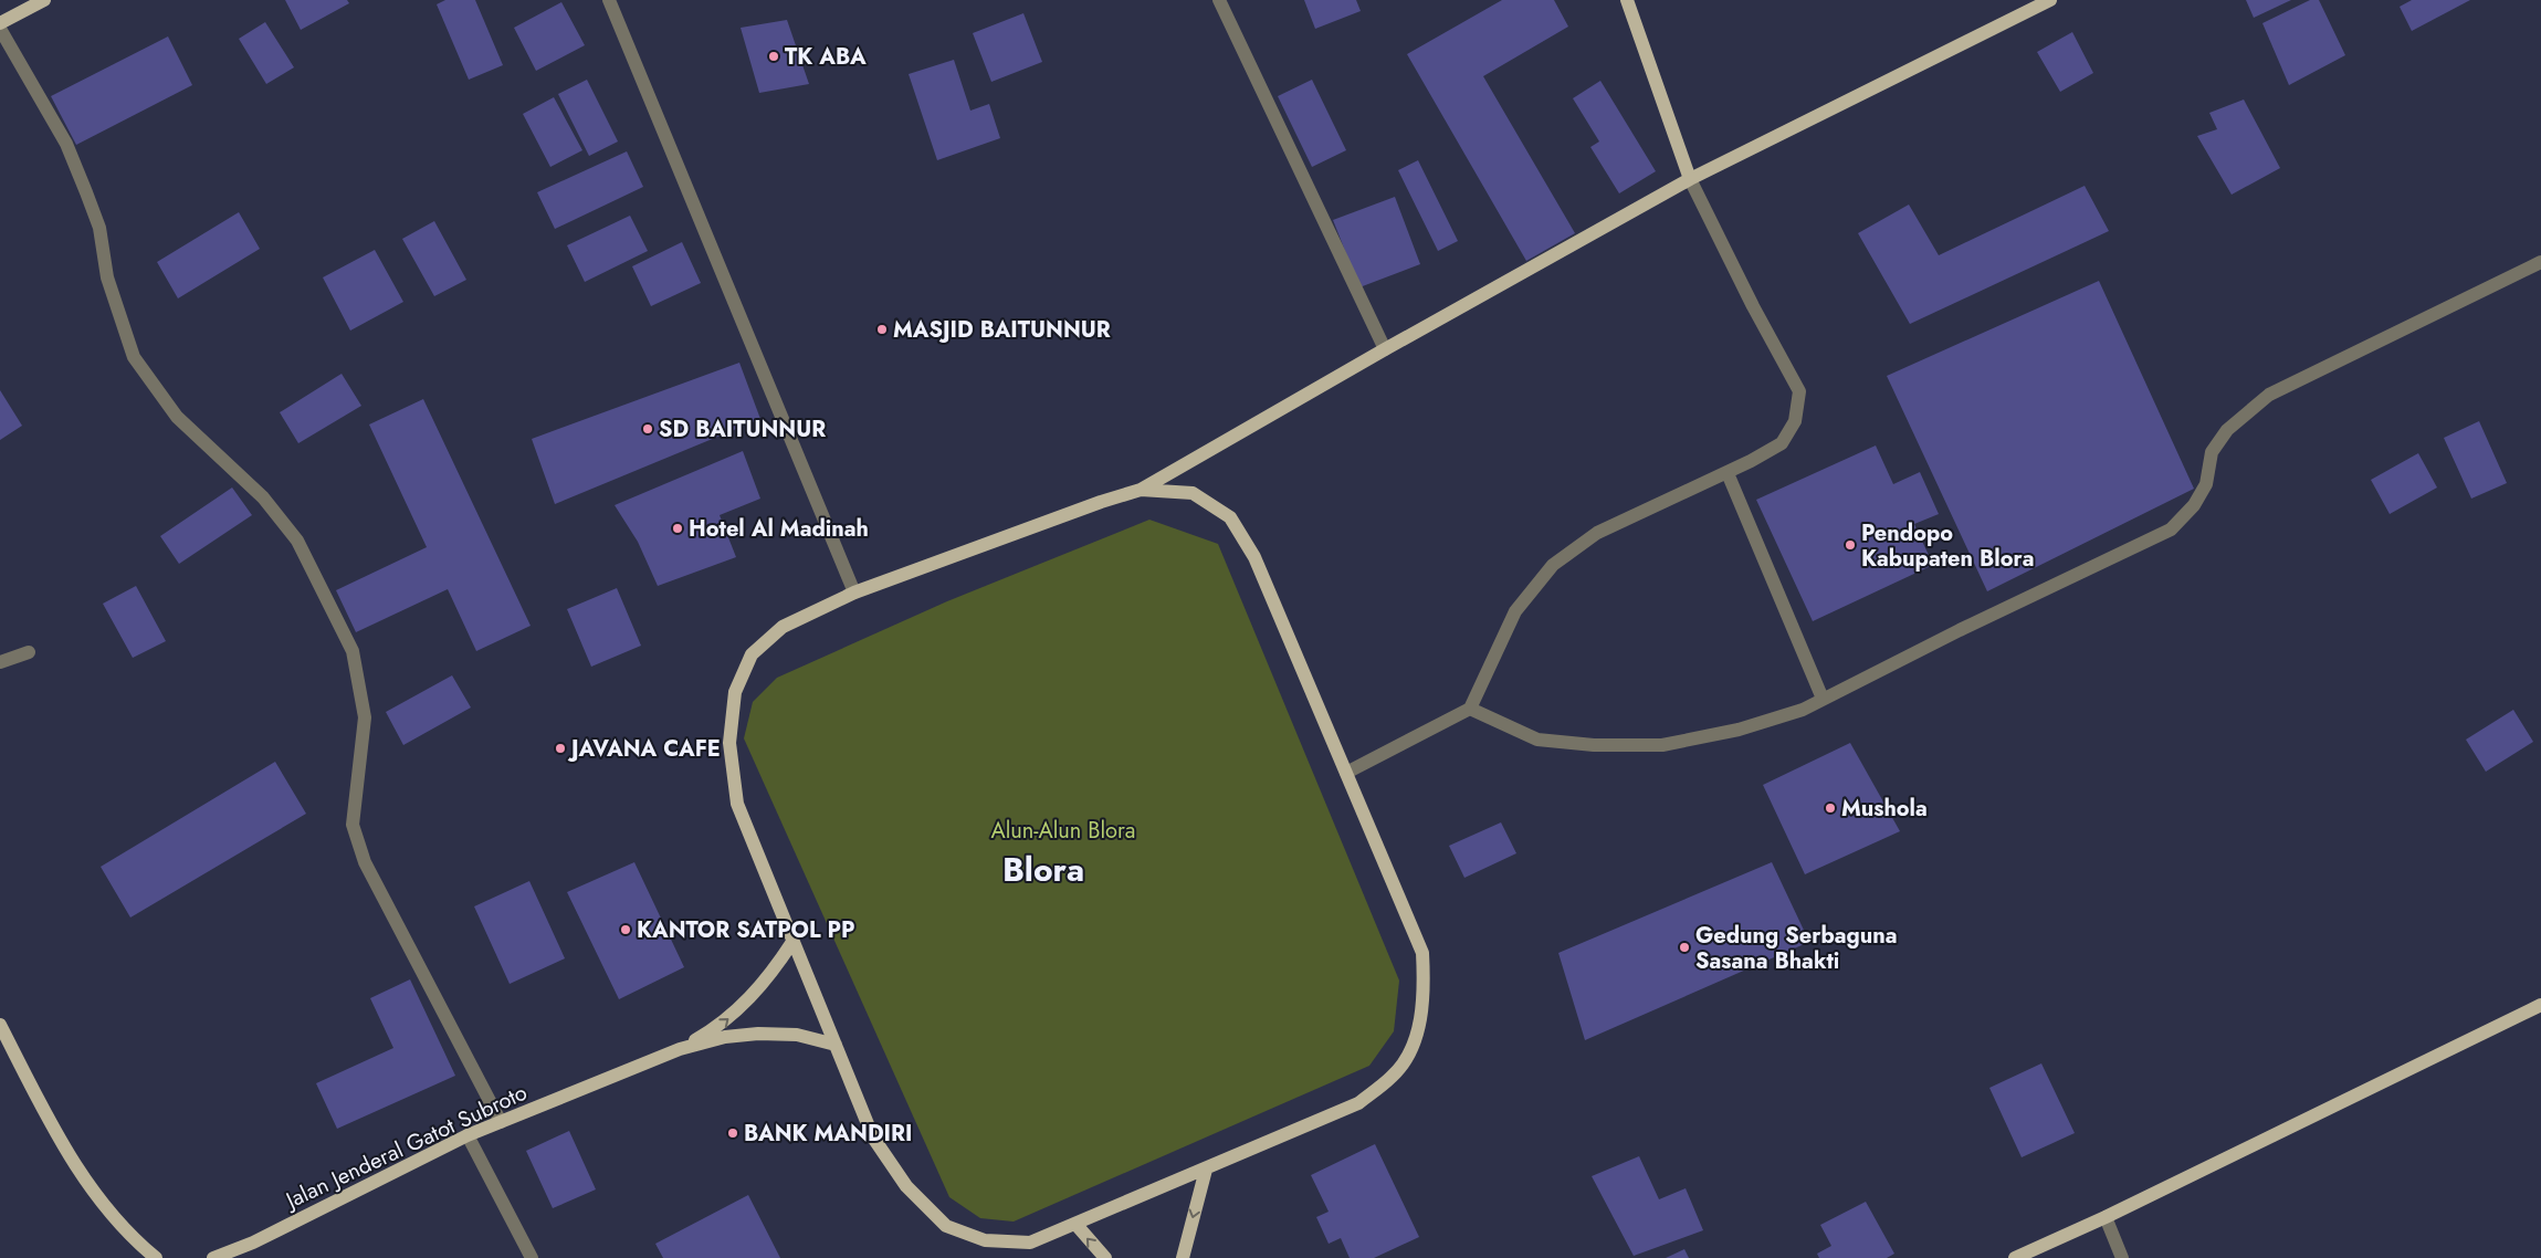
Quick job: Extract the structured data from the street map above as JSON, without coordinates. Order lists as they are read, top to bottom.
{
  "streets": {
    "main road": ["Jalan Jenderal Gatot Subroto"]
  },
  "districts": ["Blora"],
  "parks": ["Alun-Alun Blora"],
  "places": [
    "TK ABA",
    "MASJID BAITUNNUR",
    "SD BAITUNNUR",
    "Hotel Al Madinah",
    "Pendopo Kabupaten Blora",
    "JAVANA CAFE",
    "Mushola",
    "KANTOR SATPOL PP",
    "Gedung Serbaguna Sasana Bhakti",
    "BANK MANDIRI"
  ]
}
